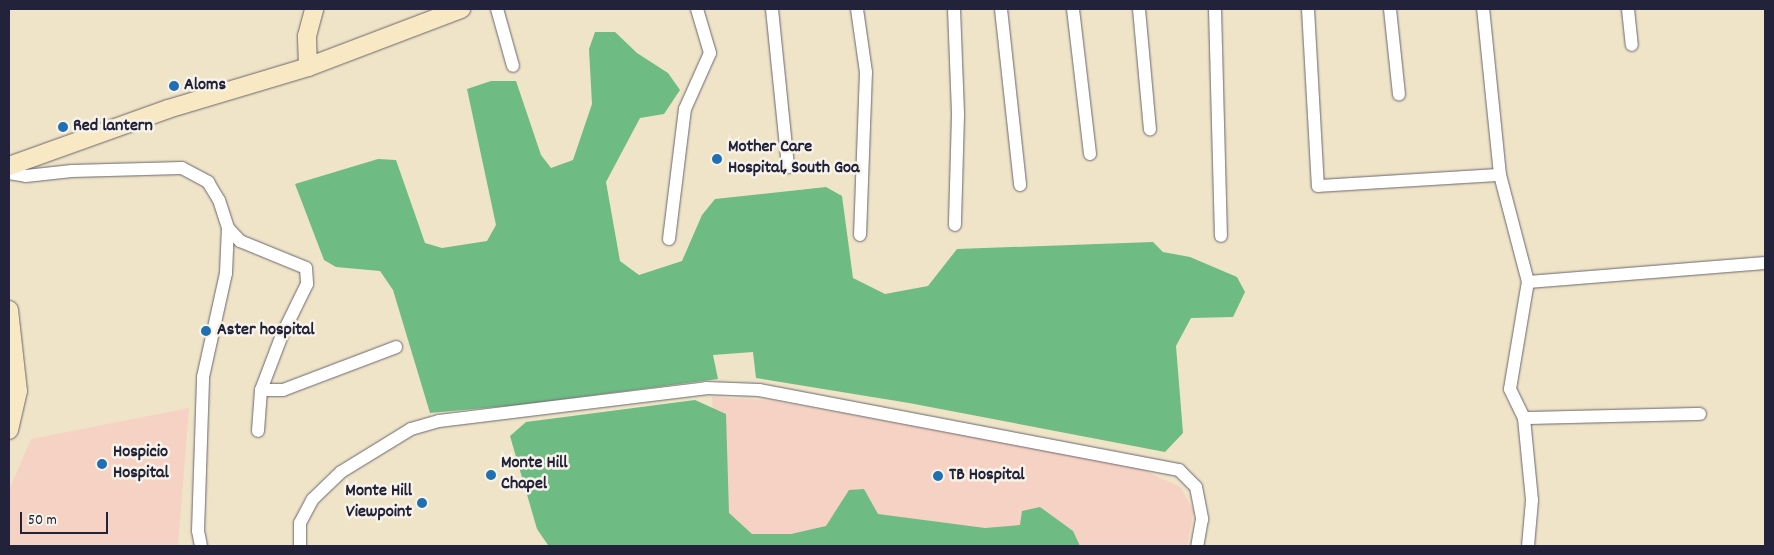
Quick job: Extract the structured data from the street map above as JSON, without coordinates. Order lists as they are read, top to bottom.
{
  "places": [
    "Aloms",
    "Red lantern",
    "Mother Care Hospital, South Goa",
    "Aster hospital",
    "Hospicio Hospital",
    "Monte Hill Chapel",
    "TB Hospital",
    "Monte Hill Viewpoint"
  ],
  "scale_bar": "50 m"
}
